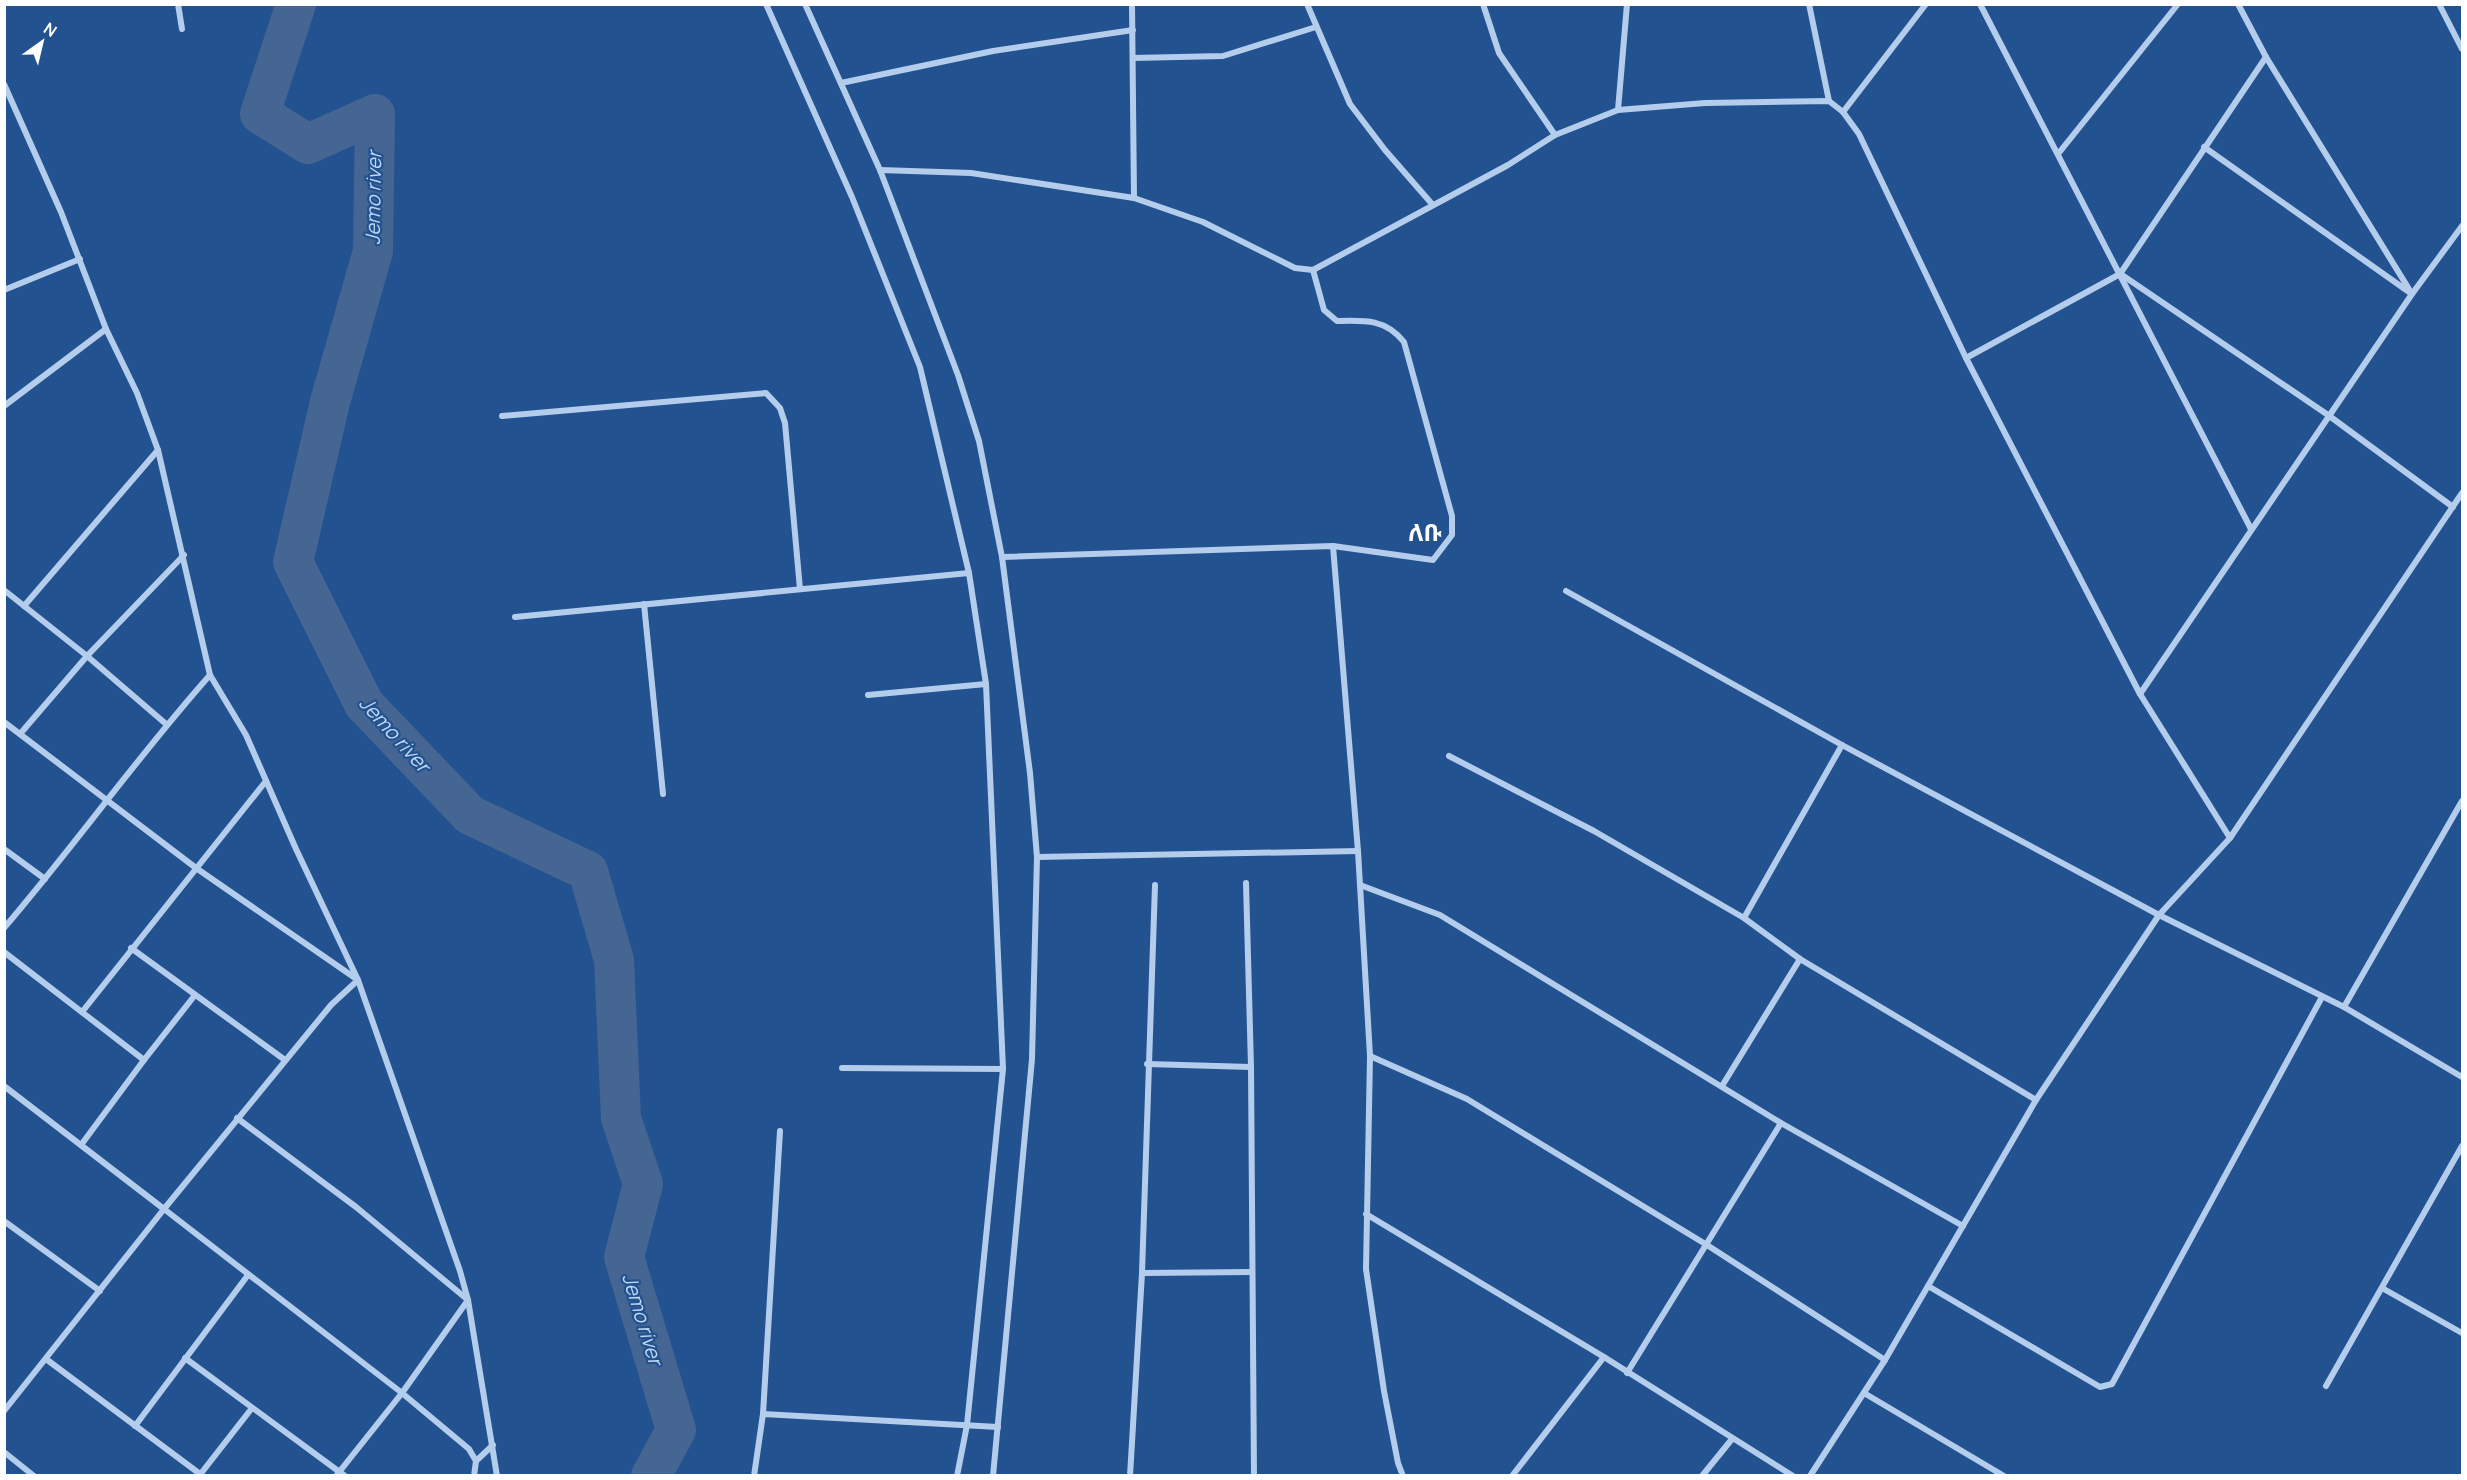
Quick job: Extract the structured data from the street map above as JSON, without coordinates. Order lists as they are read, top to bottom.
{
  "districts": ["ለቡ"],
  "water": ["Jemo river"],
  "north": "top right"
}
